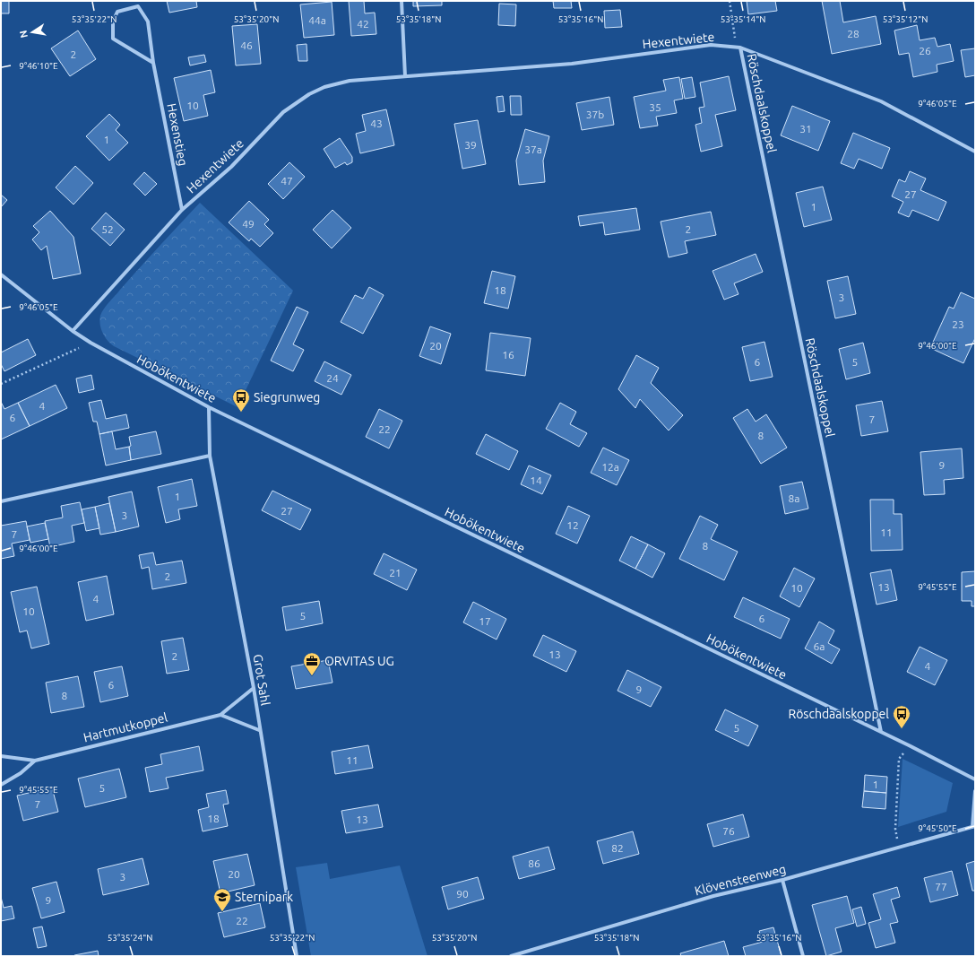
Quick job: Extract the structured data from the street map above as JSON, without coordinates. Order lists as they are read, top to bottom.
{
  "streets": {
    "street": [
      "Hexentwiete",
      "Röschdaalskoppel",
      "Hexenstieg",
      "Hobökentwiete",
      "Grot Sahl",
      "Hartmutkoppel",
      "Klövensteenweg"
    ]
  },
  "crossings": [
    ["Hexentwiete", "Röschdaalskoppel"],
    ["Hexentwiete", "Hexenstieg"],
    ["Hexentwiete", "Hobökentwiete"],
    ["Röschdaalskoppel", "Hobökentwiete"],
    ["Hobökentwiete", "Grot Sahl"],
    ["Grot Sahl", "Hartmutkoppel"]
  ],
  "places": {
    "bus stop": ["Siegrunweg", "Röschdaalskoppel"],
    "office": ["ORVITAS UG"],
    "school or university": ["Sternipark"]
  },
  "house_numbers": [
    "44a",
    "42",
    "28",
    "46",
    "26",
    "2",
    "10",
    "35",
    "37b",
    "43",
    "31",
    "1",
    "39",
    "37a",
    "47",
    "27",
    "1",
    "49",
    "52",
    "2",
    "18",
    "3",
    "23",
    "20",
    "16",
    "6",
    "5",
    "24",
    "4",
    "6",
    "7",
    "22",
    "8",
    "9",
    "12a",
    "14",
    "1",
    "8a",
    "27",
    "3",
    "12",
    "11",
    "7",
    "8",
    "21",
    "2",
    "13",
    "10",
    "4",
    "10",
    "5",
    "6",
    "17",
    "6a",
    "13",
    "2",
    "4",
    "6",
    "9",
    "8",
    "5",
    "11",
    "1",
    "5",
    "7",
    "18",
    "13",
    "76",
    "82",
    "86",
    "20",
    "3",
    "77",
    "90",
    "9",
    "22"
  ],
  "north": "left",
  "coordinates": [
    "53°35'22\"N",
    "53°35'20\"N",
    "53°35'18\"N",
    "53°35'16\"N",
    "53°35'14\"N",
    "53°35'12\"N",
    "9°46'10\"E",
    "9°46'05\"E",
    "9°46'00\"E",
    "9°45'55\"E",
    "9°45'50\"E",
    "53°35'24\"N"
  ]
}
